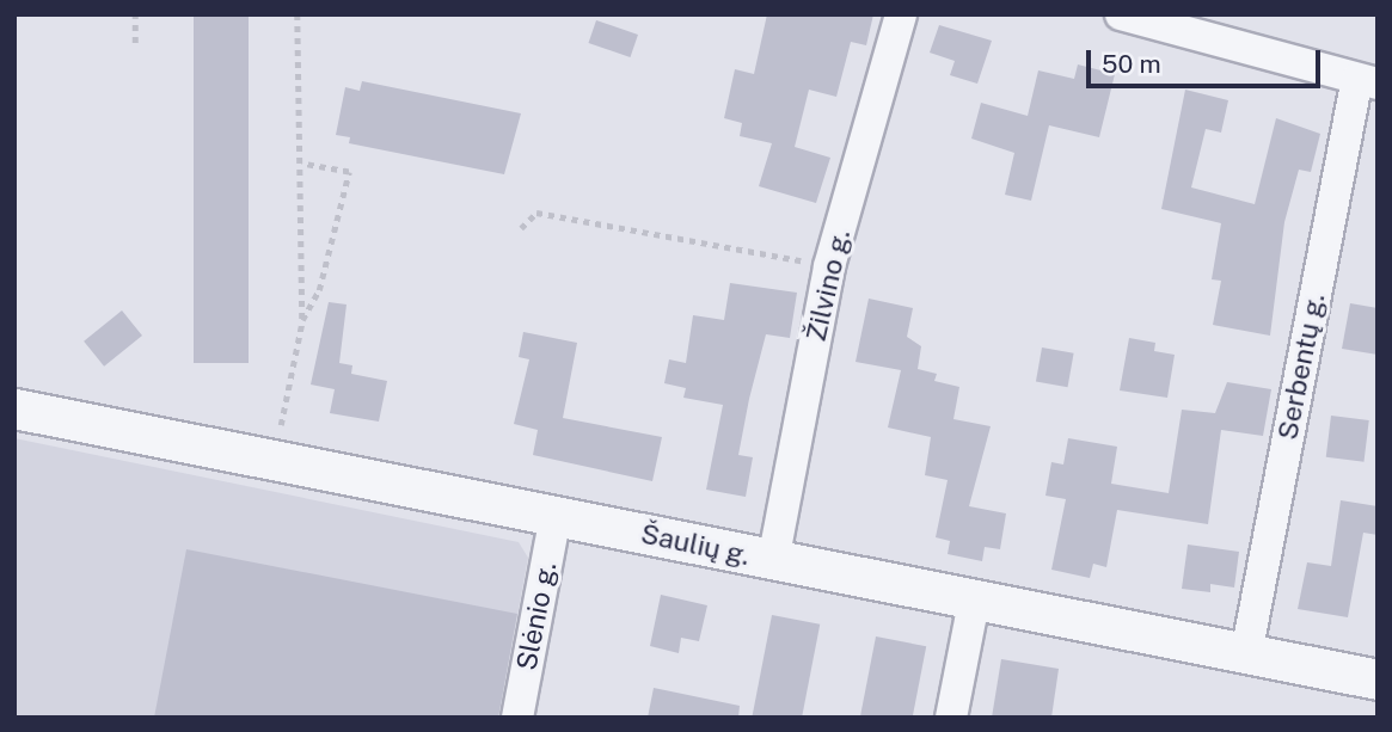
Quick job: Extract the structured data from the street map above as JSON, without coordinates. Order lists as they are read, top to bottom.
{
  "streets": {
    "street": [
      "Žilvino g.",
      "Serbentų g.",
      "Šaulių g.",
      "Slėnio g."
    ]
  },
  "crossings": [
    ["Žilvino g.", "Šaulių g."],
    ["Serbentų g.", "Šaulių g."],
    ["Šaulių g.", "Slėnio g."]
  ],
  "scale_bar": "50 m"
}
